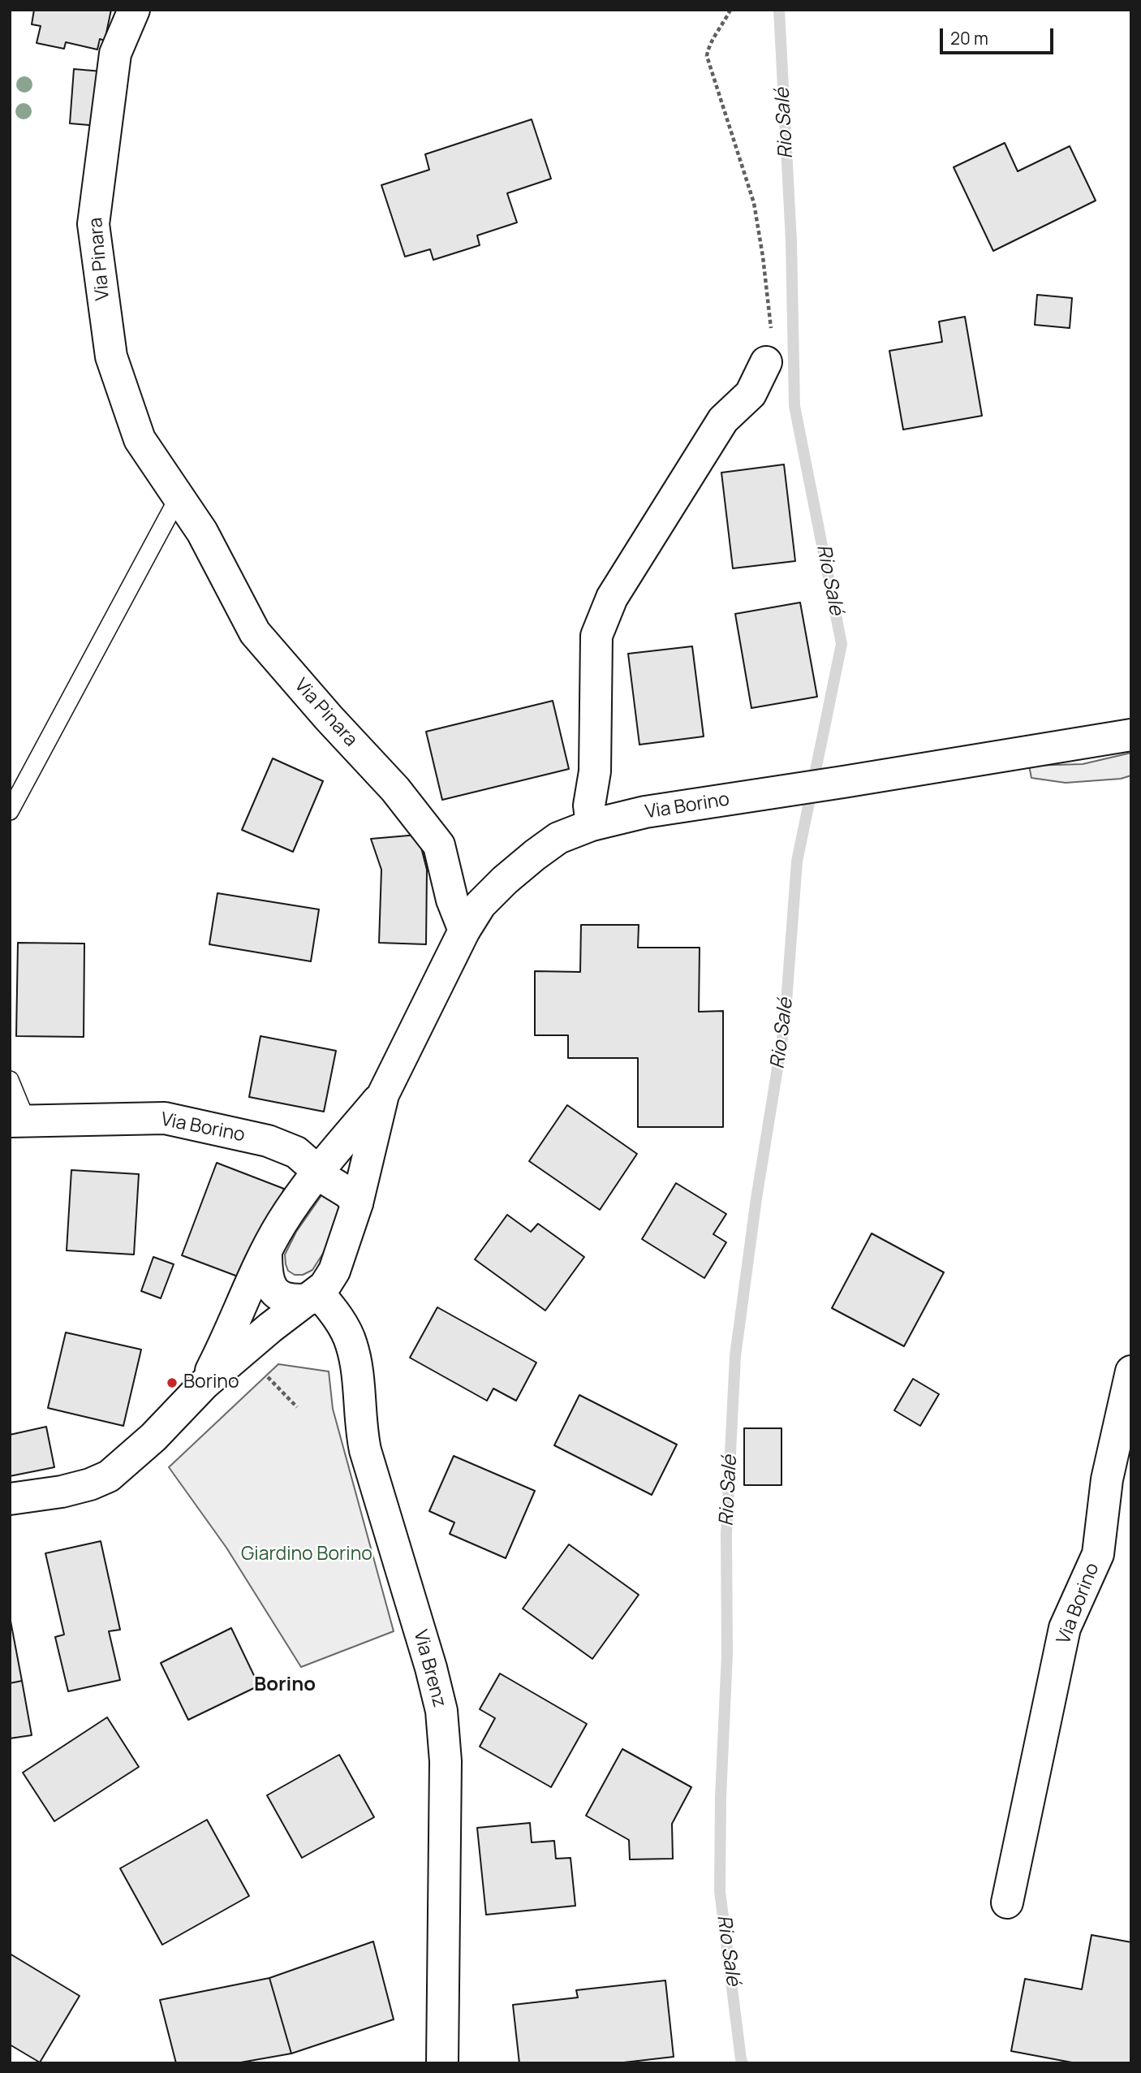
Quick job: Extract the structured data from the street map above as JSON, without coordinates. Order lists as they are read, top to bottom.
{
  "streets": {
    "street": ["Via Pinara", "Via Borino", "Via Brenz"]
  },
  "crossings": [
    ["Via Pinara", "Via Borino"],
    ["Via Borino", "Via Brenz"]
  ],
  "districts": ["Borino"],
  "water": ["Rio Salé"],
  "parks": ["Giardino Borino"],
  "places": ["Borino"],
  "scale_bar": "20 m"
}
